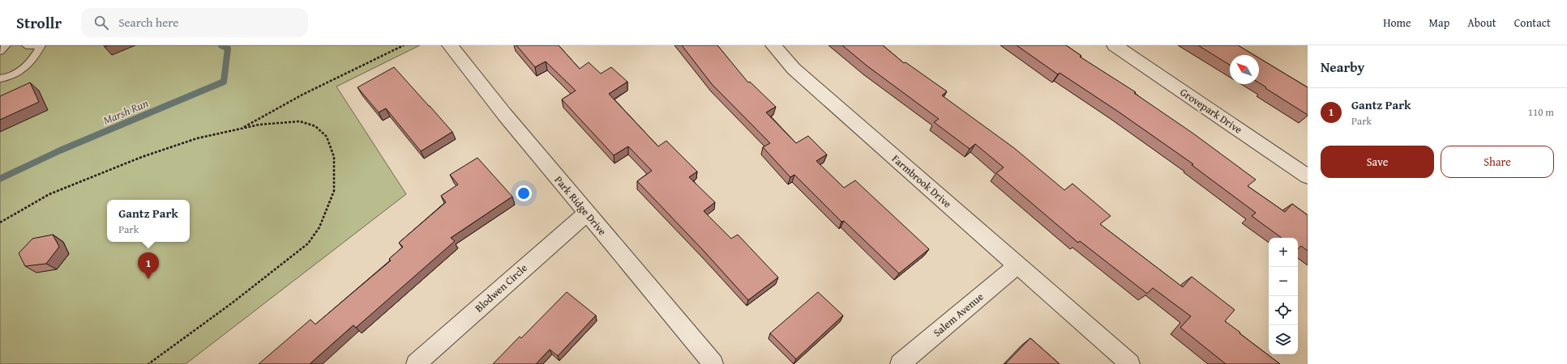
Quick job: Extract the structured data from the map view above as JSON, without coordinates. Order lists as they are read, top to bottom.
{
  "streets": {
    "street": [
      "Grovepark Drive",
      "Farmbrook Drive",
      "Park Ridge Drive",
      "Blodwen Circle",
      "Salem Avenue"
    ]
  },
  "crossings": [
    ["Farmbrook Drive", "Salem Avenue"],
    ["Park Ridge Drive", "Blodwen Circle"]
  ],
  "water": ["Marsh Run"],
  "north": "top left",
  "page": {
    "header": "Strollr",
    "search": "Search here",
    "nav": [
      "Home",
      "Map",
      "About",
      "Contact"
    ],
    "heading": "Nearby",
    "list": [
      {
        "mark": "1",
        "name": "Gantz Park",
        "note": "Park",
        "value": "110 m"
      }
    ],
    "buttons": ["Save", "Share"],
    "popup": ["Gantz Park", "Park"],
    "map_buttons": ["+", "−"],
    "pins": "1"
  }
}
